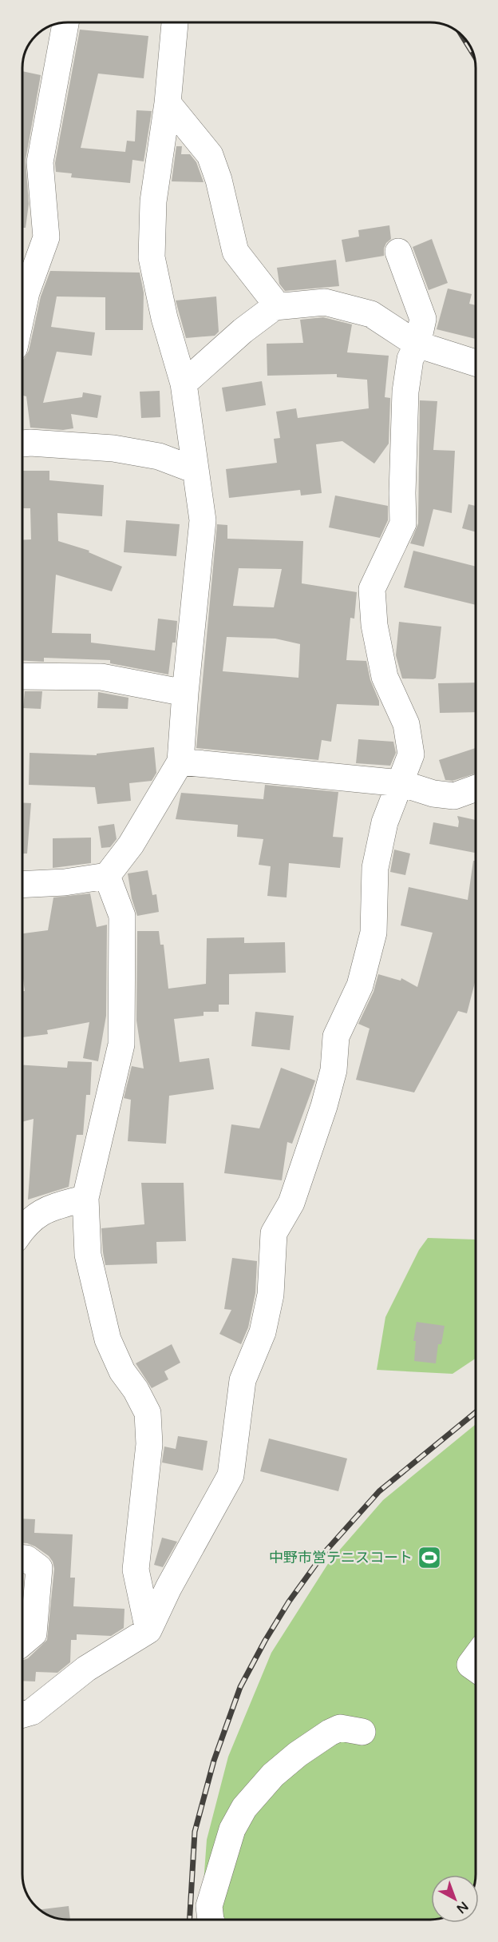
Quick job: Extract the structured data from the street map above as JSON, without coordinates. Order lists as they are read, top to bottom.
{
  "places": {
    "sports": ["中野市営テニスコート"]
  },
  "north": "bottom right"
}
